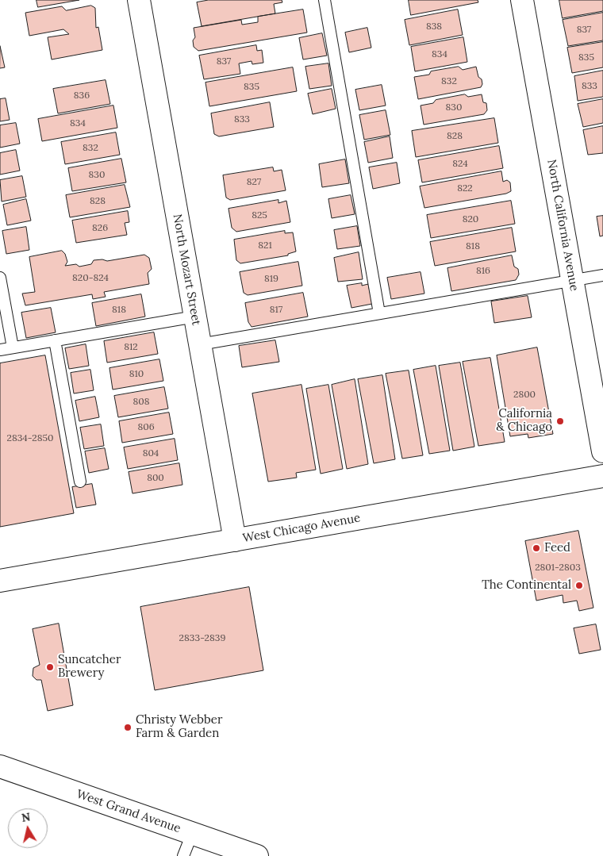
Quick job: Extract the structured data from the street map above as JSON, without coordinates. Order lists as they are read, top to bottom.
{
  "streets": {
    "street": [
      "North California Avenue",
      "North Mozart Street",
      "West Chicago Avenue",
      "West Grand Avenue"
    ]
  },
  "crossings": [
    ["North Mozart Street", "West Chicago Avenue"]
  ],
  "places": [
    "California & Chicago",
    "Feed",
    "The Continental",
    "Suncatcher Brewery",
    "Christy Webber Farm & Garden"
  ],
  "house_numbers": [
    "838",
    "837",
    "834",
    "835",
    "837",
    "832",
    "833",
    "835",
    "836",
    "830",
    "833",
    "834",
    "828",
    "832",
    "824",
    "830",
    "827",
    "822",
    "828",
    "825",
    "820",
    "826",
    "821",
    "818",
    "816",
    "820-824",
    "819",
    "818",
    "817",
    "812",
    "810",
    "2800",
    "808",
    "806",
    "2834-2850",
    "804",
    "800",
    "2801-2803",
    "2833-2839"
  ],
  "north": "top"
}
